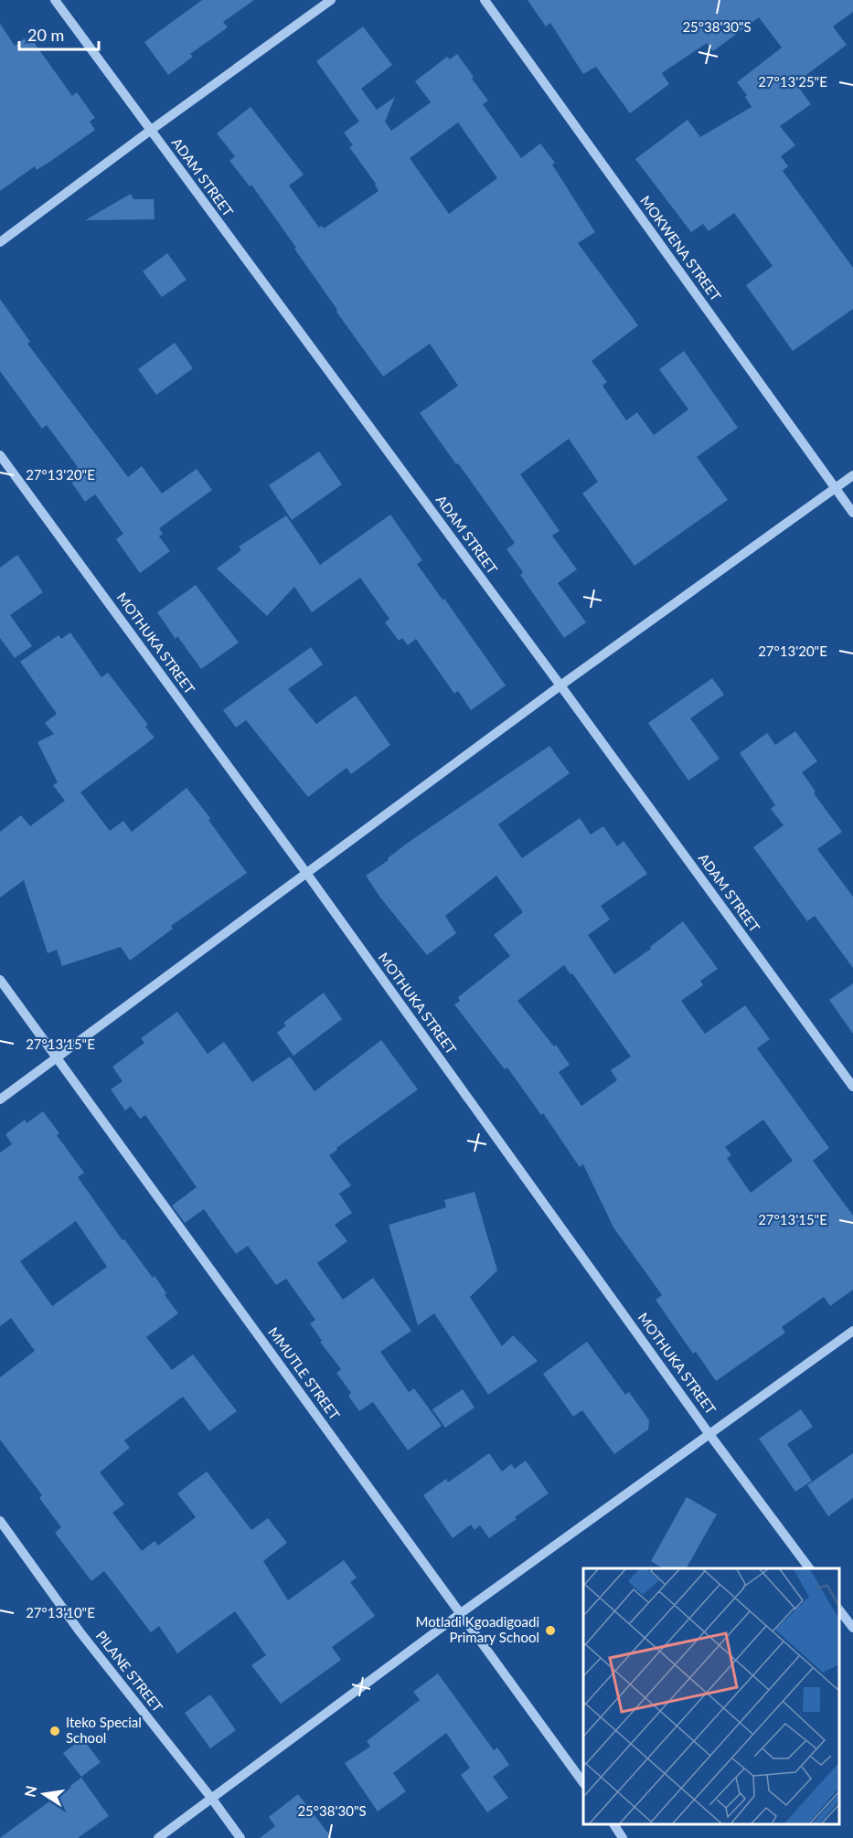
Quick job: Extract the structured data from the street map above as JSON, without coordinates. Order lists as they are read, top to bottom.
{
  "streets": {
    "street": [
      "ADAM STREET",
      "MOKWENA STREET",
      "MOTHUKA STREET",
      "MMUTLE STREET",
      "PILANE STREET"
    ]
  },
  "places": ["Motladi Kgoadigoadi Primary School", "Iteko Special School"],
  "scale_bar": "20 m",
  "north": "left",
  "coordinates": [
    "25°38'30\"S",
    "27°13'25\"E",
    "27°13'20\"E",
    "27°13'15\"E",
    "27°13'10\"E"
  ]
}
